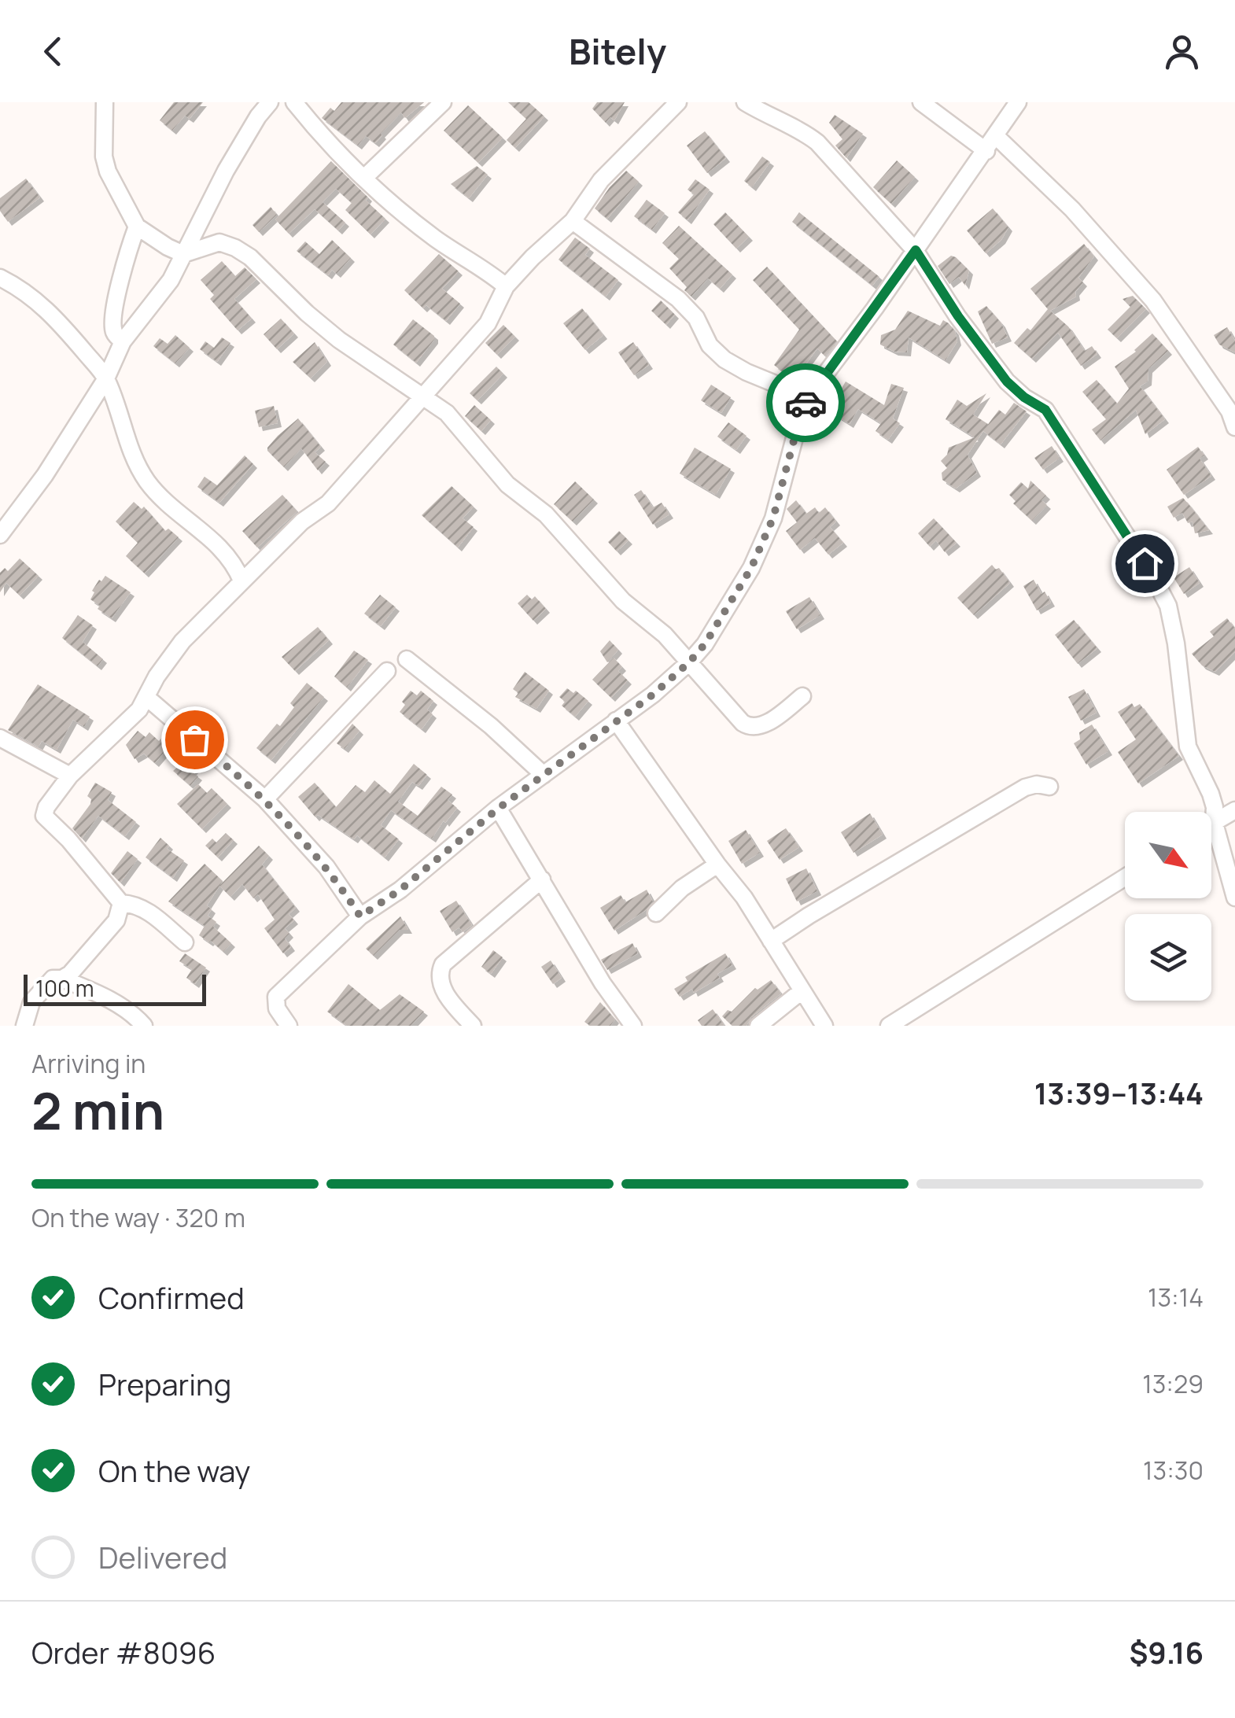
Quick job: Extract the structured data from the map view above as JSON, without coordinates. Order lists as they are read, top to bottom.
{
  "scale_bar": "100 m",
  "north": "bottom right",
  "page": {
    "header": "Bitely",
    "scale": "100 m",
    "heading": ["2 min", "Arriving in", "13:39–13:44"],
    "panel": ["Order #8096", "$9.16"],
    "bar": "On the way · 320 m",
    "list": [
      ["Confirmed", "13:14"],
      ["Preparing", "13:29"],
      ["On the way", "13:30"],
      "Delivered"
    ]
  }
}
